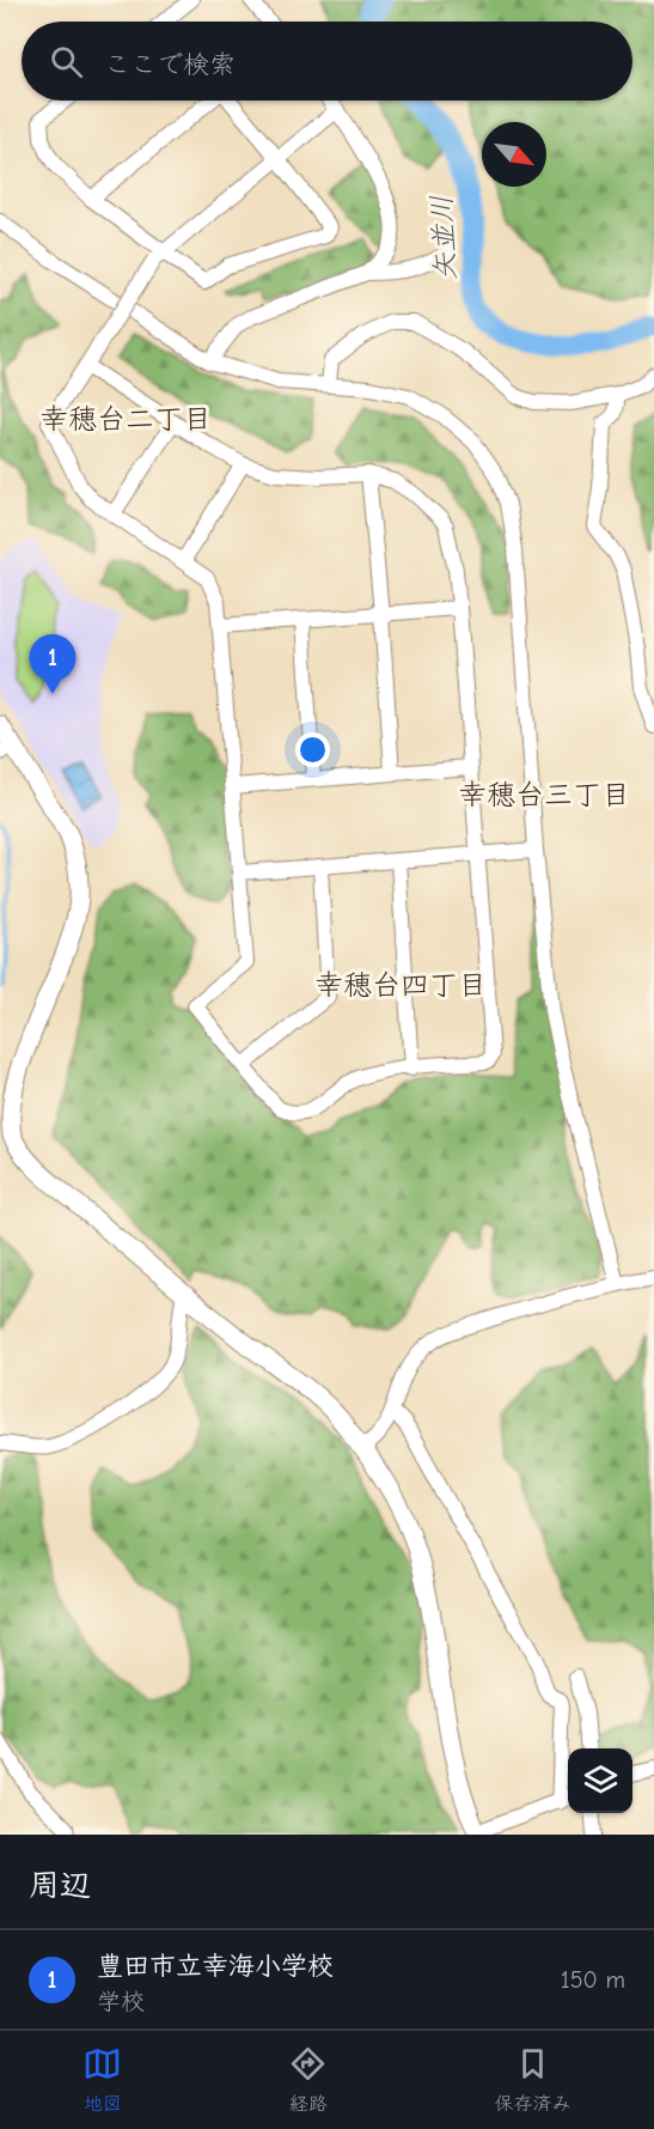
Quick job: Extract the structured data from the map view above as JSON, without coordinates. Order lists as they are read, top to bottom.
{
  "districts": ["幸穂台二丁目", "幸穂台三丁目", "幸穂台四丁目"],
  "water": ["矢並川"],
  "north": "bottom right",
  "page": {
    "search": "ここで検索",
    "pins": "1",
    "heading": "周辺",
    "list": [
      {
        "mark": "1",
        "name": "豊田市立幸海小学校",
        "note": "学校",
        "value": "150 m"
      }
    ],
    "nav": ["地図", "経路", "保存済み"]
  }
}
